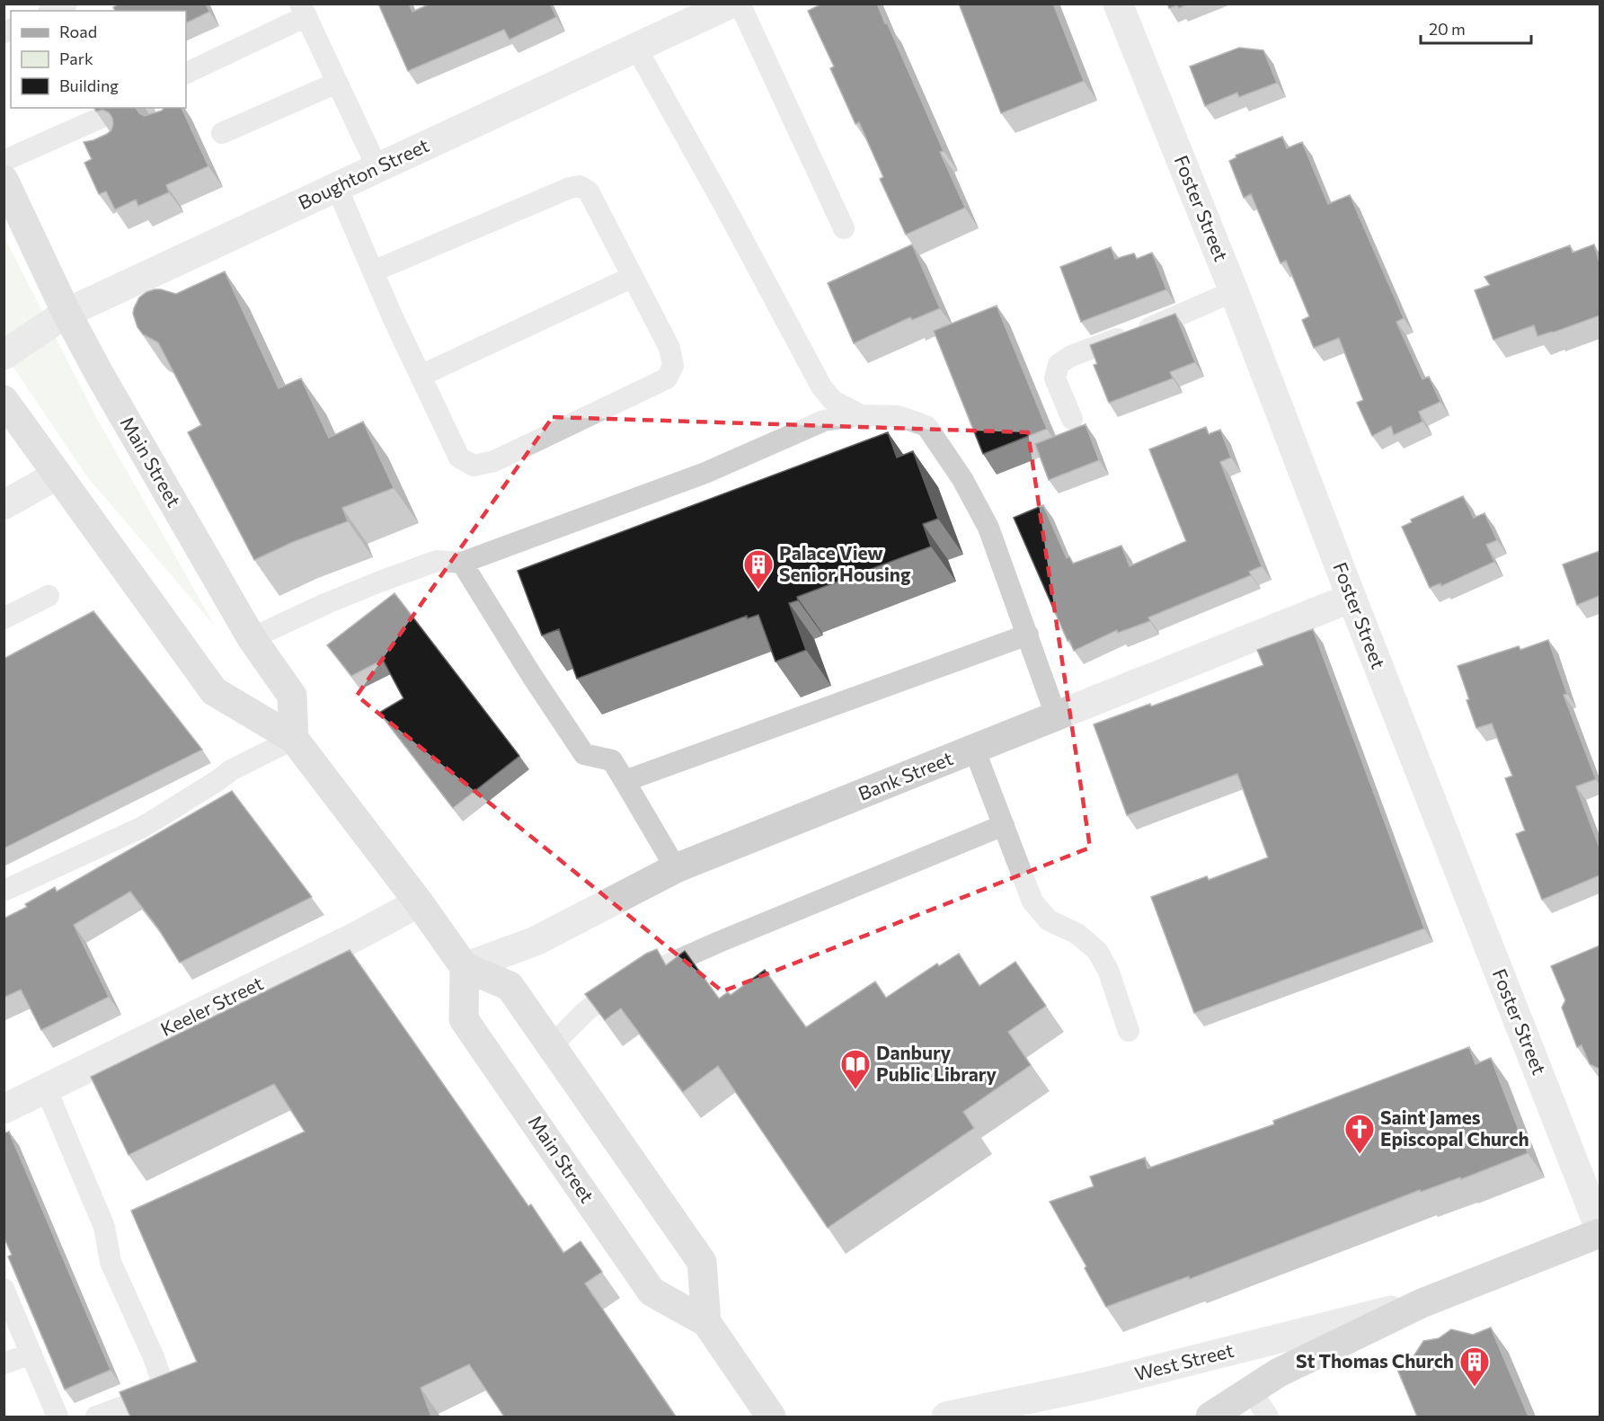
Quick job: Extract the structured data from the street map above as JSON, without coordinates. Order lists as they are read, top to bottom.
{
  "streets": {
    "main road": ["Main Street", "West Street"],
    "street": [
      "Boughton Street",
      "Foster Street",
      "Bank Street",
      "Keeler Street"
    ]
  },
  "crossings": [
    ["Boughton Street", "Main Street"],
    ["Foster Street", "Bank Street"],
    ["Main Street", "Bank Street"]
  ],
  "places": {
    "building": ["Palace View Senior Housing", "St Thomas Church"],
    "library": ["Danbury Public Library"],
    "church": ["Saint James Episcopal Church"]
  },
  "legend": ["Road", "Park", "Building"],
  "scale_bar": "20 m"
}
